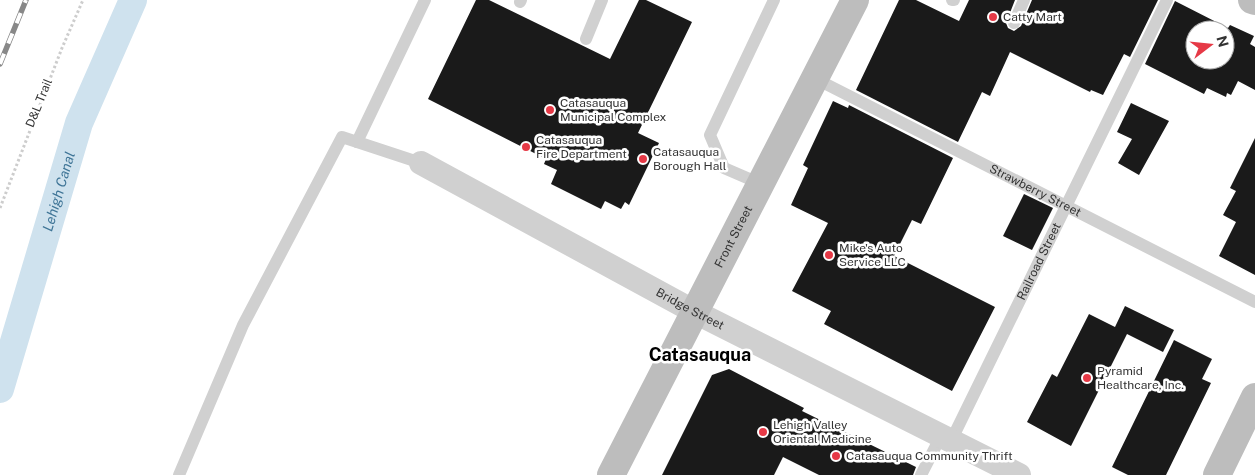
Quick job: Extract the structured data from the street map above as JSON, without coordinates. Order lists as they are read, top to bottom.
{
  "streets": {
    "main road": ["Front Street"],
    "street": ["Bridge Street"],
    "lane": ["Strawberry Street", "Railroad Street"],
    "path": ["D&L Trail"]
  },
  "crossings": [
    ["Strawberry Street", "Front Street"],
    ["Strawberry Street", "Railroad Street"],
    ["Front Street", "Bridge Street"],
    ["Railroad Street", "Bridge Street"]
  ],
  "districts": ["Catasauqua"],
  "water": ["Lehigh Canal"],
  "places": [
    "Catty Mart",
    "Catasauqua Municipal Complex",
    "Catasauqua Fire Department",
    "Catasauqua Borough Hall",
    "Mike's Auto Service LLC",
    "Pyramid Healthcare, Inc.",
    "Lehigh Valley Oriental Medicine",
    "Catasauqua Community Thrift"
  ],
  "north": "right"
}
